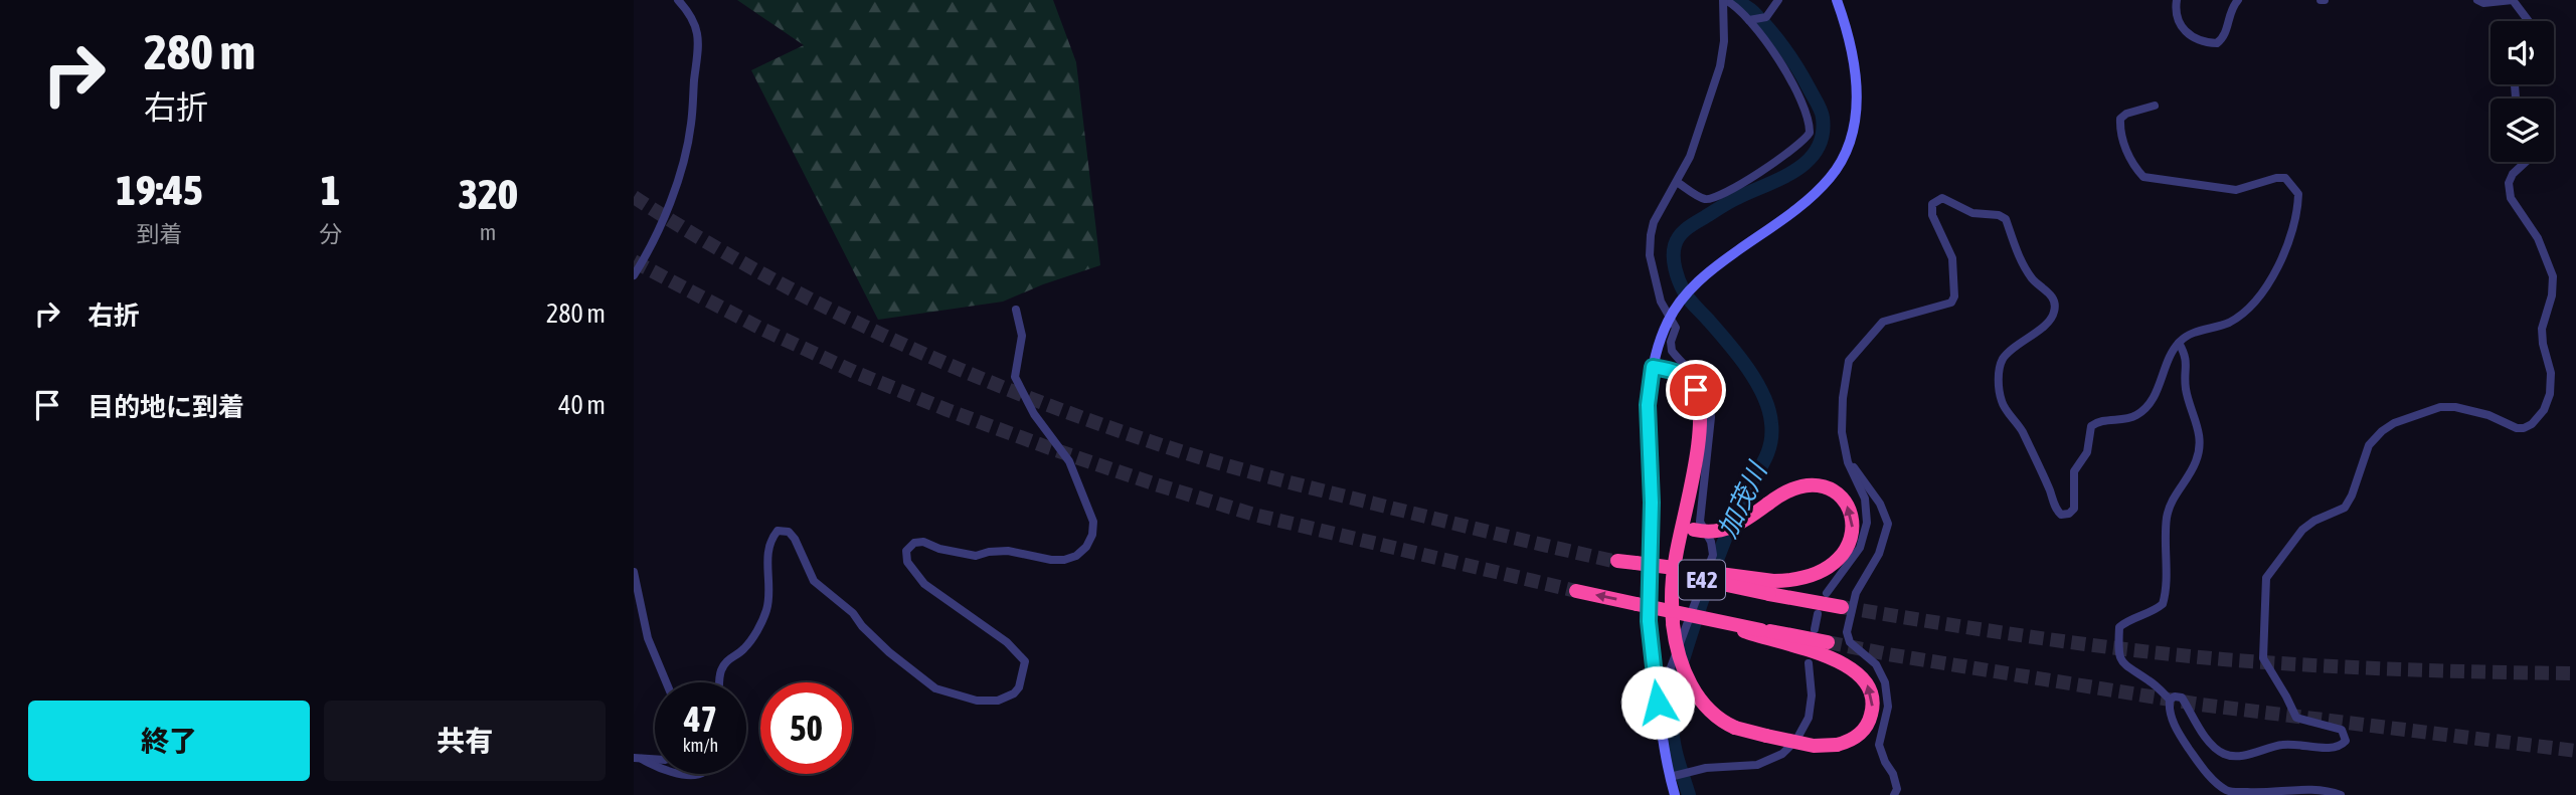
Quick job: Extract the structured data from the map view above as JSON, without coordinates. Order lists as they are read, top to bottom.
{
  "streets": {
    "highway": ["E42"]
  },
  "water": ["加茂川"],
  "page": {
    "turn": ["280 m", "右折"],
    "eta": [
      "19:45",
      "到着",
      "1",
      "分",
      "320",
      "m"
    ],
    "list": [
      {
        "name": "右折",
        "value": "280 m"
      },
      {
        "name": "目的地に到着",
        "value": "40 m"
      }
    ],
    "speed": "47 km/h",
    "limit": "50",
    "buttons": ["終了", "共有"]
  }
}
